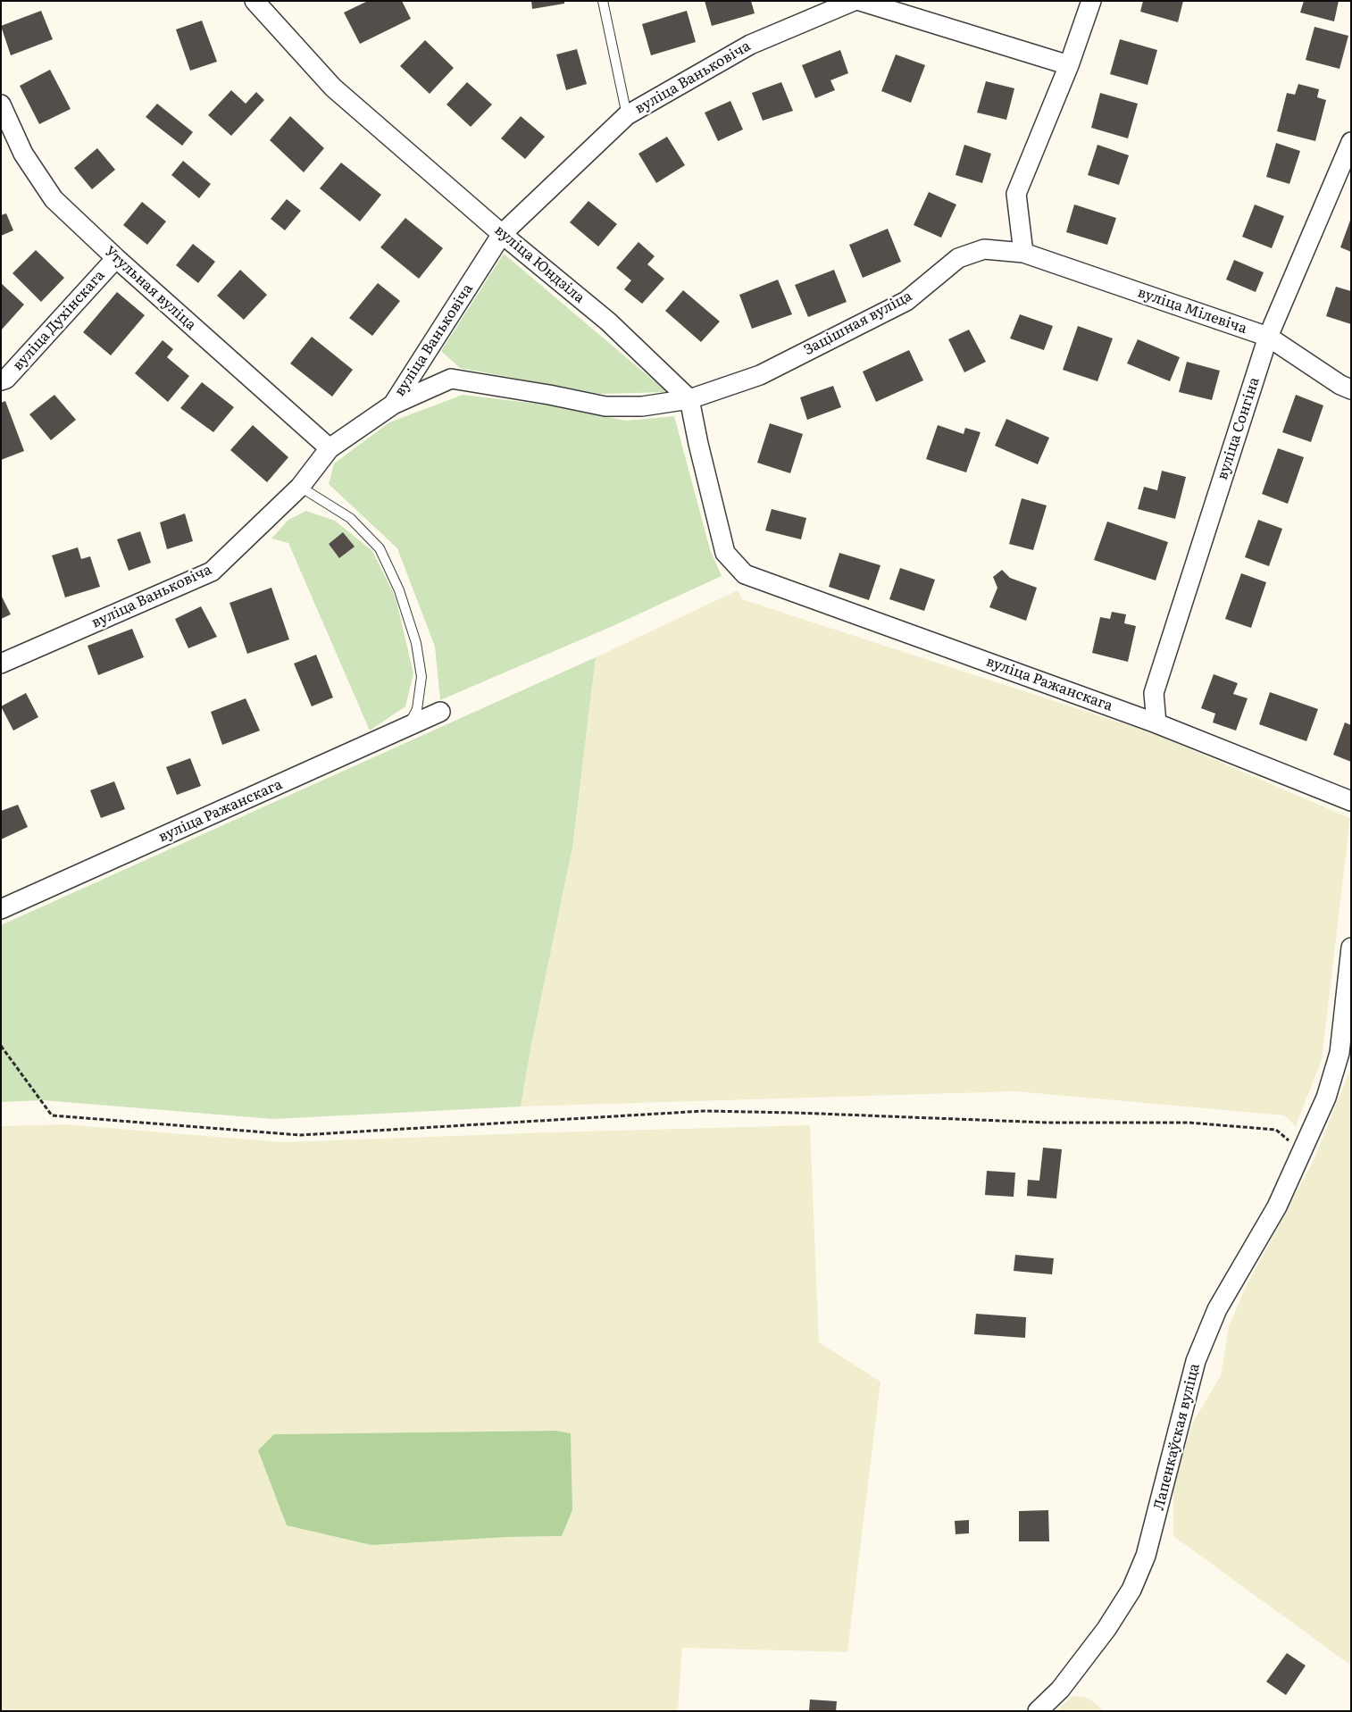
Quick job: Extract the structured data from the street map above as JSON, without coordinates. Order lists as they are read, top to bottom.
{
  "streets": {
    "street": [
      "вуліца Ваньковіча",
      "вуліца Юндзіла",
      "Утульная вуліца",
      "вуліца Мілевіча",
      "вуліца Духінскага",
      "Зацішная вуліца",
      "вуліца Сонгіна",
      "вуліца Ражанскага",
      "Лапенкаўская вуліца"
    ]
  },
  "crossings": [
    ["вуліца Ваньковіча", "вуліца Юндзіла"],
    ["вуліца Ваньковіча", "Утульная вуліца"],
    ["вуліца Ваньковіча", "Зацішная вуліца"],
    ["вуліца Юндзіла", "Зацішная вуліца"],
    ["вуліца Юндзіла", "вуліца Ражанскага"],
    ["Утульная вуліца", "вуліца Духінскага"],
    ["вуліца Мілевіча", "Зацішная вуліца"],
    ["вуліца Мілевіча", "вуліца Сонгіна"],
    ["Зацішная вуліца", "вуліца Ражанскага"],
    ["вуліца Сонгіна", "вуліца Ражанскага"]
  ]
}
